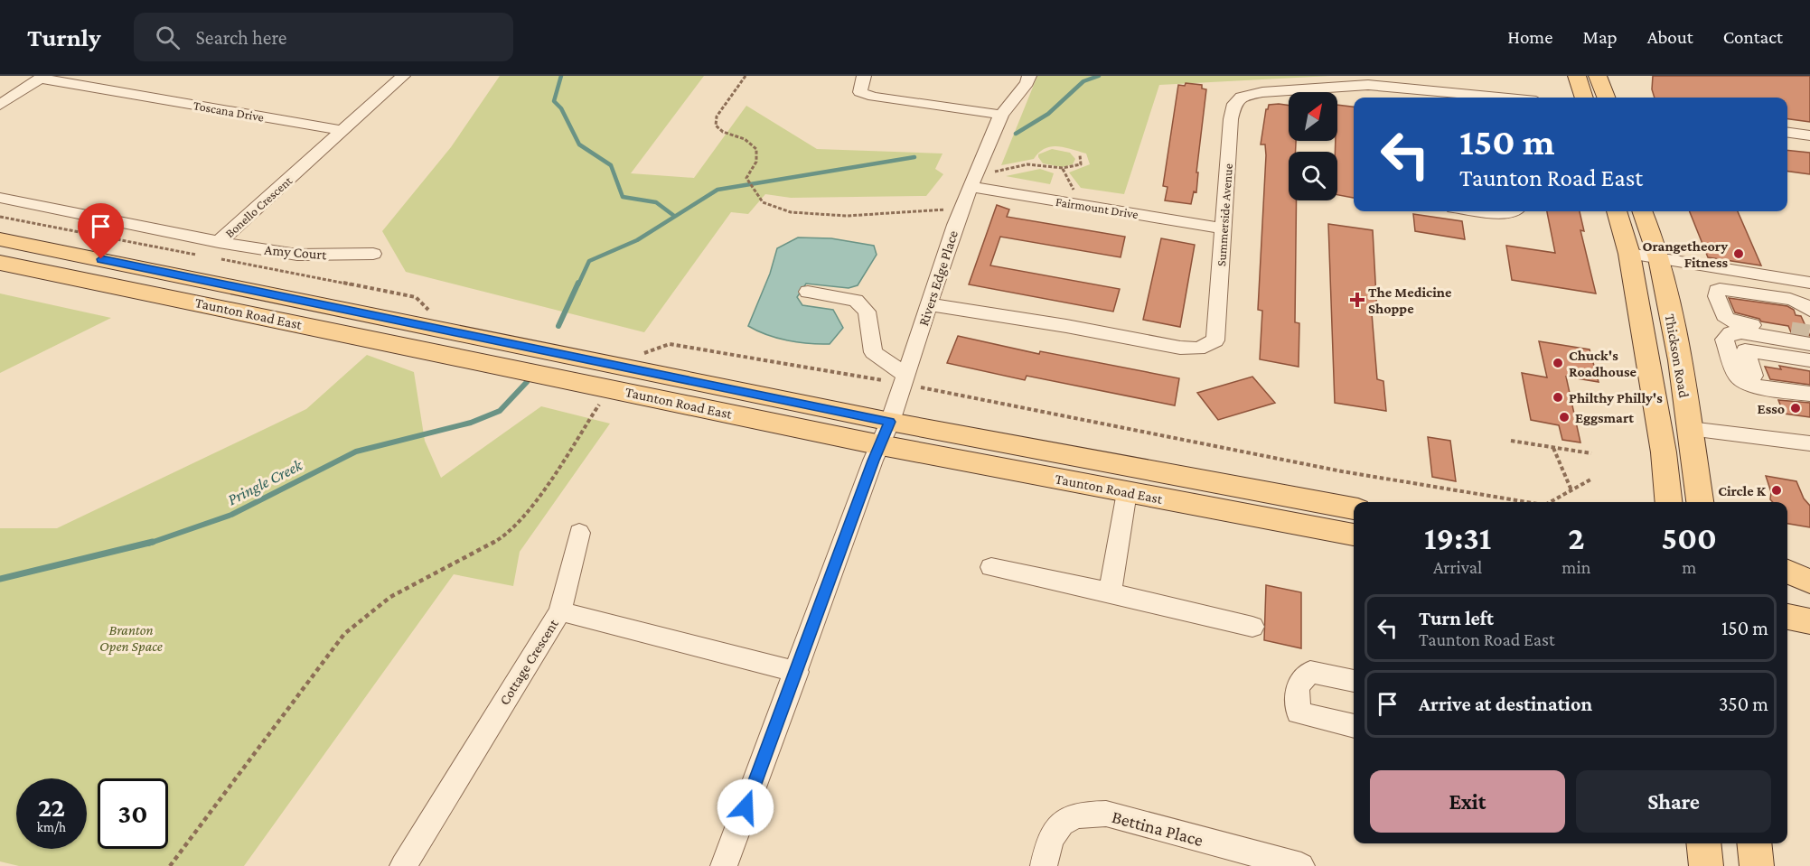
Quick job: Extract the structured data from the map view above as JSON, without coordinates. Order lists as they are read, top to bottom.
{
  "streets": {
    "main road": ["Taunton Road East", "Thickson Road"],
    "street": [
      "Toscana Drive",
      "Bonello Crescent",
      "Fairmount Drive",
      "Summerside Avenue",
      "Amy Court",
      "Rivers Edge Place",
      "Cottage Crescent",
      "Bettina Place"
    ]
  },
  "crossings": [
    ["Toscana Drive", "Bonello Crescent"],
    ["Bonello Crescent", "Amy Court"],
    ["Fairmount Drive", "Summerside Avenue"],
    ["Fairmount Drive", "Rivers Edge Place"],
    ["Summerside Avenue", "Rivers Edge Place"],
    ["Rivers Edge Place", "Taunton Road East"],
    ["Rivers Edge Place", "Cottage Crescent"]
  ],
  "water": ["Pringle Creek"],
  "parks": ["Branton Open Space"],
  "places": {
    "other": [
      "Orangetheory Fitness",
      "Chuck's Roadhouse",
      "Philthy Philly's",
      "Esso",
      "Eggsmart",
      "Circle K"
    ],
    "health": ["The Medicine Shoppe"]
  },
  "north": "top right",
  "page": {
    "header": "Turnly",
    "search": "Search here",
    "nav": [
      "Home",
      "Map",
      "About",
      "Contact"
    ],
    "turn": ["150 m", "Taunton Road East"],
    "eta": [
      "19:31",
      "Arrival",
      "2",
      "min",
      "500",
      "m"
    ],
    "list": [
      {
        "name": "Turn left",
        "note": "Taunton Road East",
        "value": "150 m"
      },
      {
        "name": "Arrive at destination",
        "value": "350 m"
      }
    ],
    "buttons": ["Exit", "Share"],
    "speed": "22 km/h",
    "limit": "30"
  }
}
